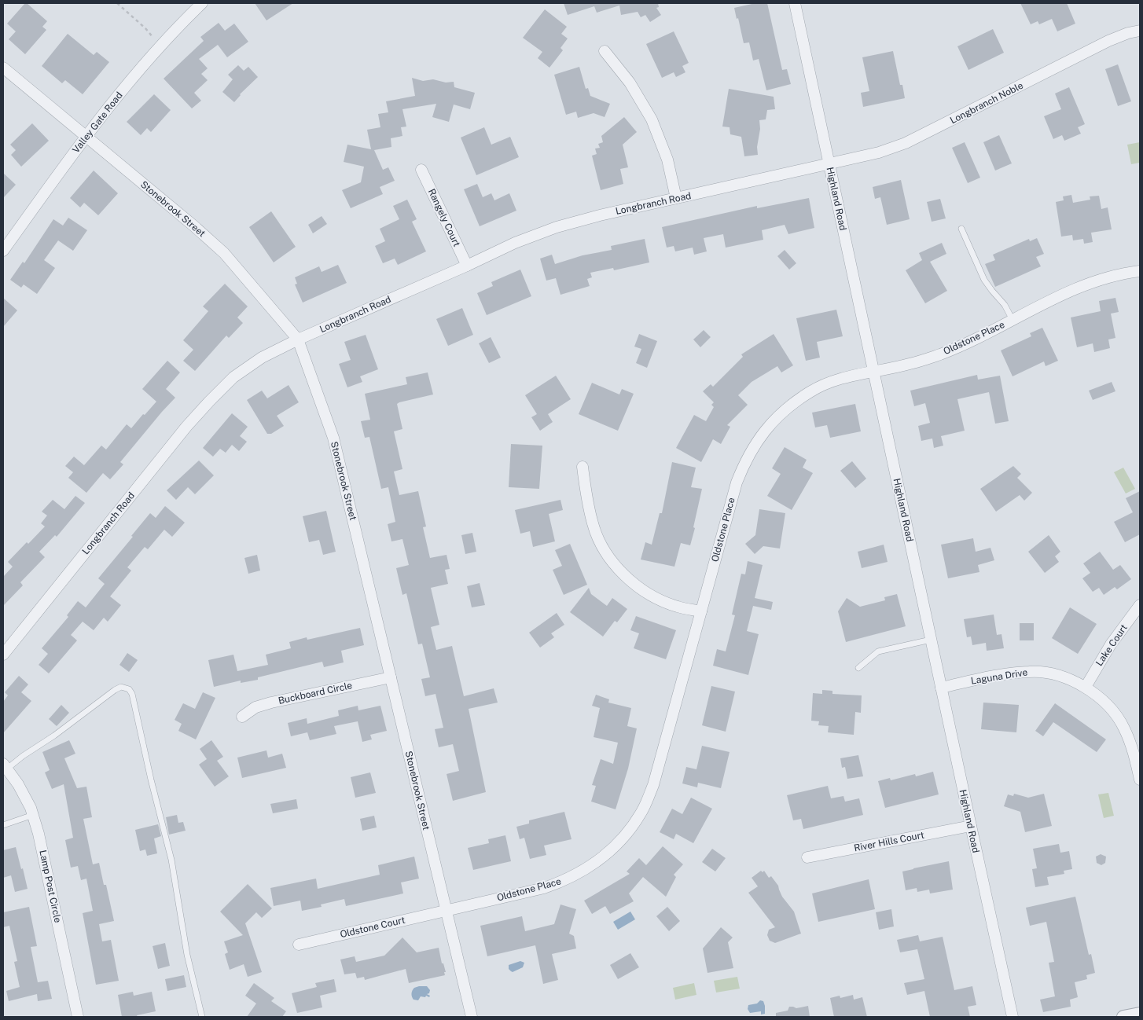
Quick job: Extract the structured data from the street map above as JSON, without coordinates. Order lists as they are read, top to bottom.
{
  "streets": {
    "street": [
      "Longbranch Noble",
      "Valley Gate Road",
      "Highland Road",
      "Longbranch Road",
      "Stonebrook Street",
      "Rangely Court",
      "Oldstone Place",
      "Lake Court",
      "Laguna Drive",
      "Buckboard Circle",
      "River Hills Court",
      "Lamp Post Circle",
      "Oldstone Court"
    ]
  },
  "crossings": [
    ["Longbranch Noble", "Highland Road"],
    ["Longbranch Noble", "Longbranch Road"],
    ["Valley Gate Road", "Stonebrook Street"],
    ["Highland Road", "Longbranch Road"],
    ["Highland Road", "Oldstone Place"],
    ["Highland Road", "Laguna Drive"],
    ["Highland Road", "River Hills Court"],
    ["Longbranch Road", "Stonebrook Street"],
    ["Longbranch Road", "Rangely Court"],
    ["Stonebrook Street", "Oldstone Place"],
    ["Stonebrook Street", "Buckboard Circle"],
    ["Stonebrook Street", "Oldstone Court"],
    ["Oldstone Place", "Oldstone Court"],
    ["Lake Court", "Laguna Drive"]
  ]
}
